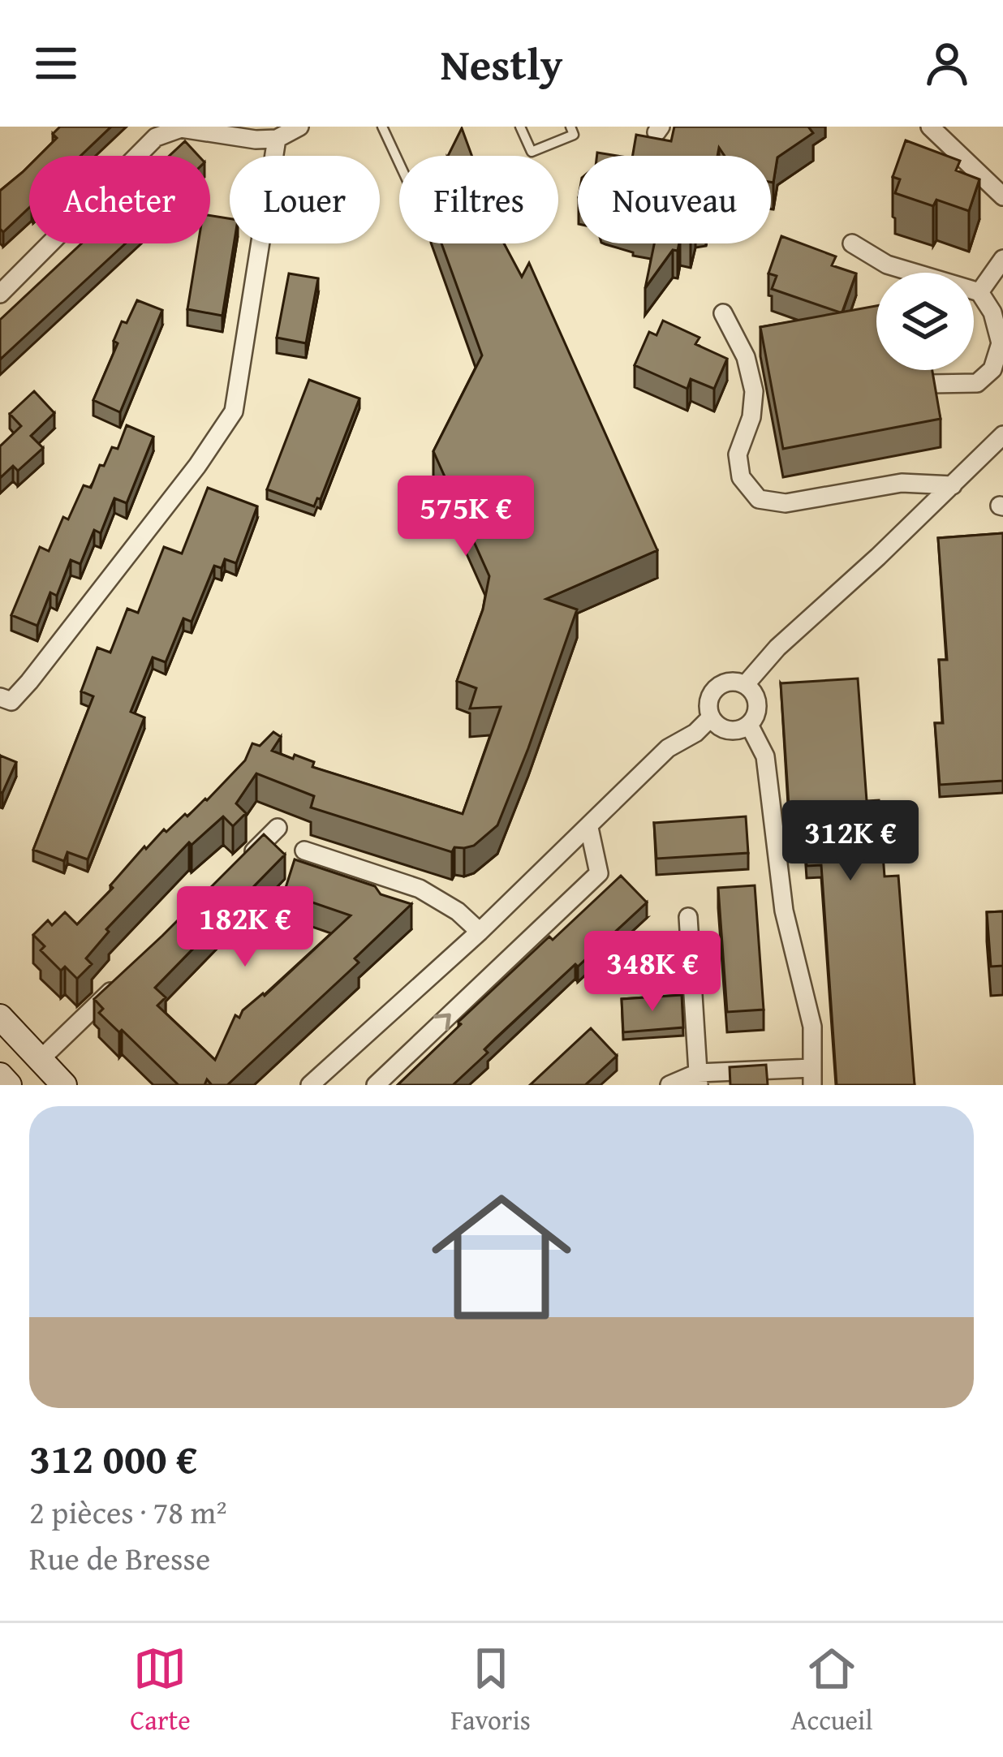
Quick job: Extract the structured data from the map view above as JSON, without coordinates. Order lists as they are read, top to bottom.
{
  "page": {
    "header": "Nestly",
    "chip": [
      "Acheter",
      "Louer",
      "Filtres",
      "Nouveau"
    ],
    "price": [
      "575K €",
      "312K €",
      "182K €",
      "348K €"
    ],
    "list": [
      {
        "name": "312 000 €",
        "note": "2 pièces · 78 m² · Rue de Bresse"
      }
    ],
    "tabs": ["Carte", "Favoris", "Accueil"]
  }
}
